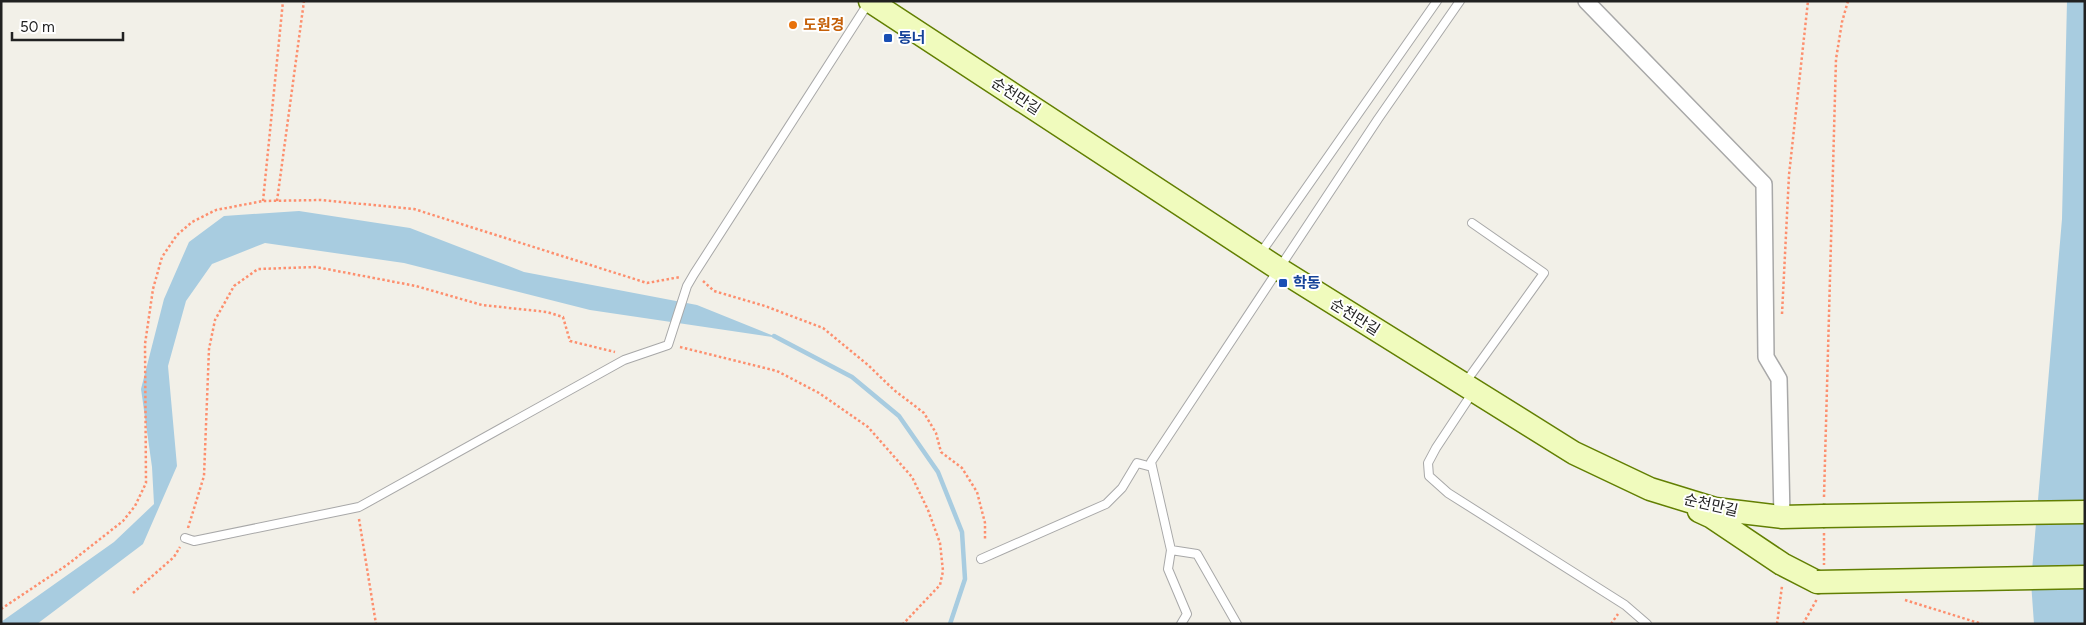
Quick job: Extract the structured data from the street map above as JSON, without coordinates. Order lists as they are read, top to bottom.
{
  "streets": {
    "street": ["순천만길"]
  },
  "places": {
    "other": ["도원경"],
    "transit": ["동너", "학동"]
  },
  "scale_bar": "50 m"
}
